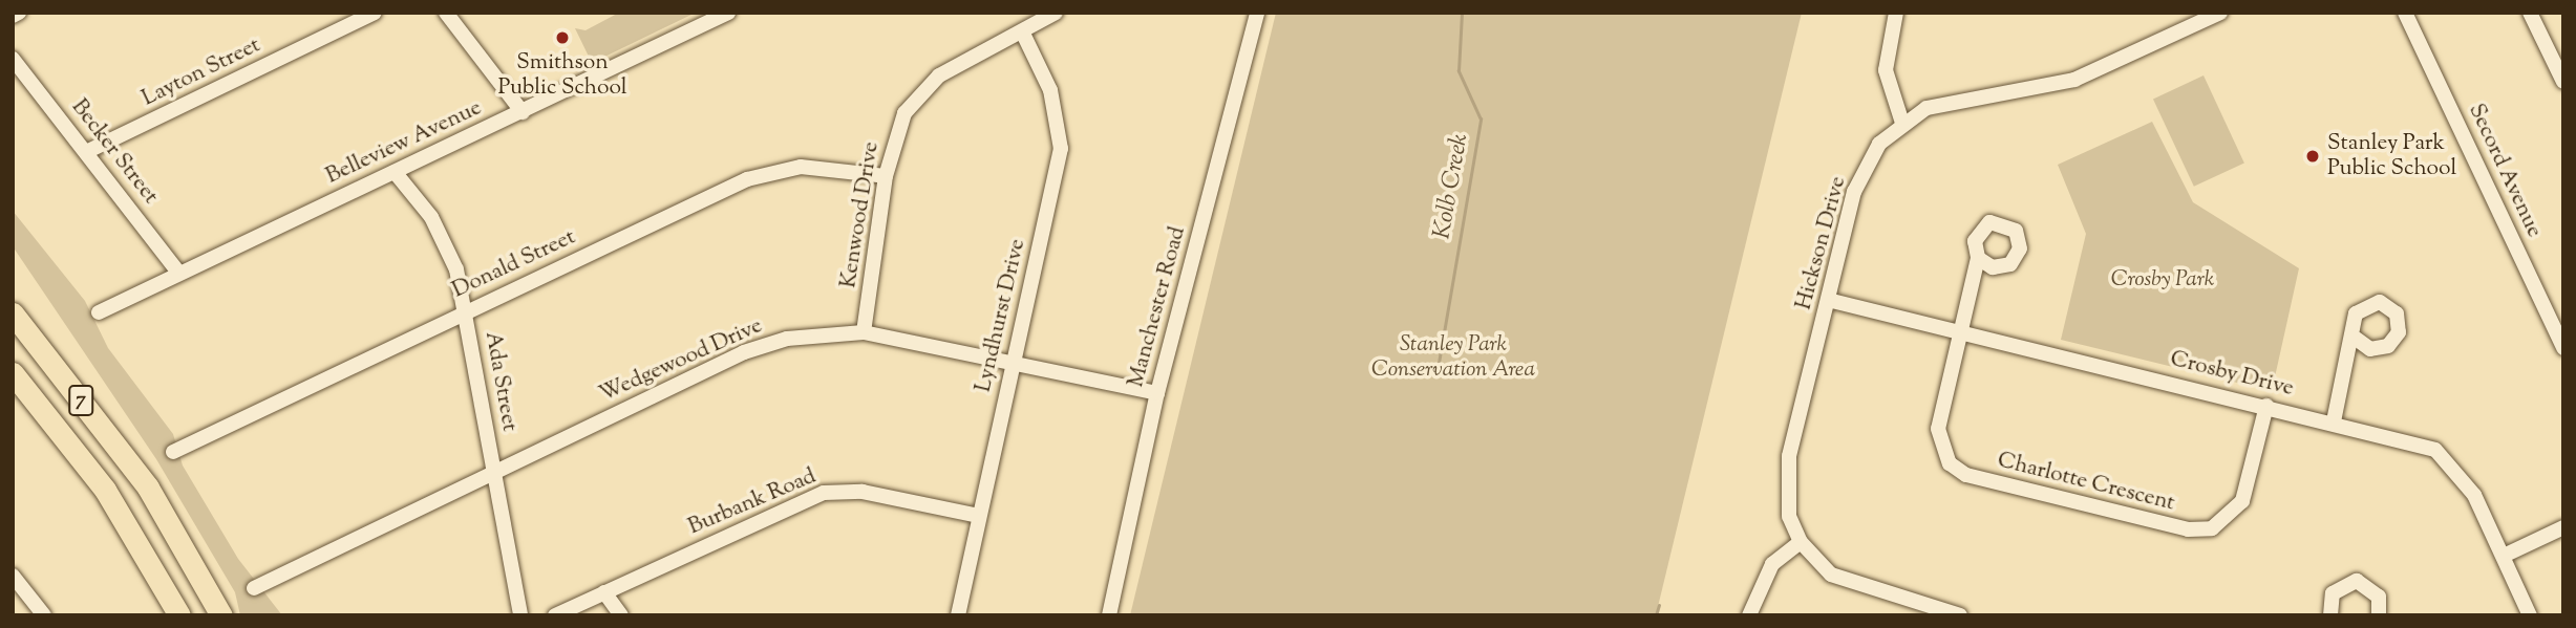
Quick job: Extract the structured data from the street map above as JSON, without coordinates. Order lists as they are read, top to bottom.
{
  "streets": {
    "highway": ["7"],
    "street": [
      "Layton Street",
      "Belleview Avenue",
      "Becker Street",
      "Secord Avenue",
      "Kenwood Drive",
      "Hickson Drive",
      "Donald Street",
      "Manchester Road",
      "Lyndhurst Drive",
      "Wedgewood Drive",
      "Crosby Drive",
      "Ada Street",
      "Charlotte Crescent",
      "Burbank Road"
    ]
  },
  "crossings": [
    ["Layton Street", "Becker Street"],
    ["Belleview Avenue", "Becker Street"],
    ["Belleview Avenue", "Ada Street"],
    ["Kenwood Drive", "Donald Street"],
    ["Kenwood Drive", "Lyndhurst Drive"],
    ["Kenwood Drive", "Wedgewood Drive"],
    ["Hickson Drive", "Crosby Drive"],
    ["Donald Street", "Ada Street"],
    ["Manchester Road", "Wedgewood Drive"],
    ["Lyndhurst Drive", "Wedgewood Drive"],
    ["Lyndhurst Drive", "Burbank Road"],
    ["Wedgewood Drive", "Ada Street"],
    ["Crosby Drive", "Charlotte Crescent"]
  ],
  "water": ["Kolb Creek"],
  "parks": ["Crosby Park", "Stanley Park Conservation Area"],
  "places": ["Smithson Public School", "Stanley Park Public School"]
}
